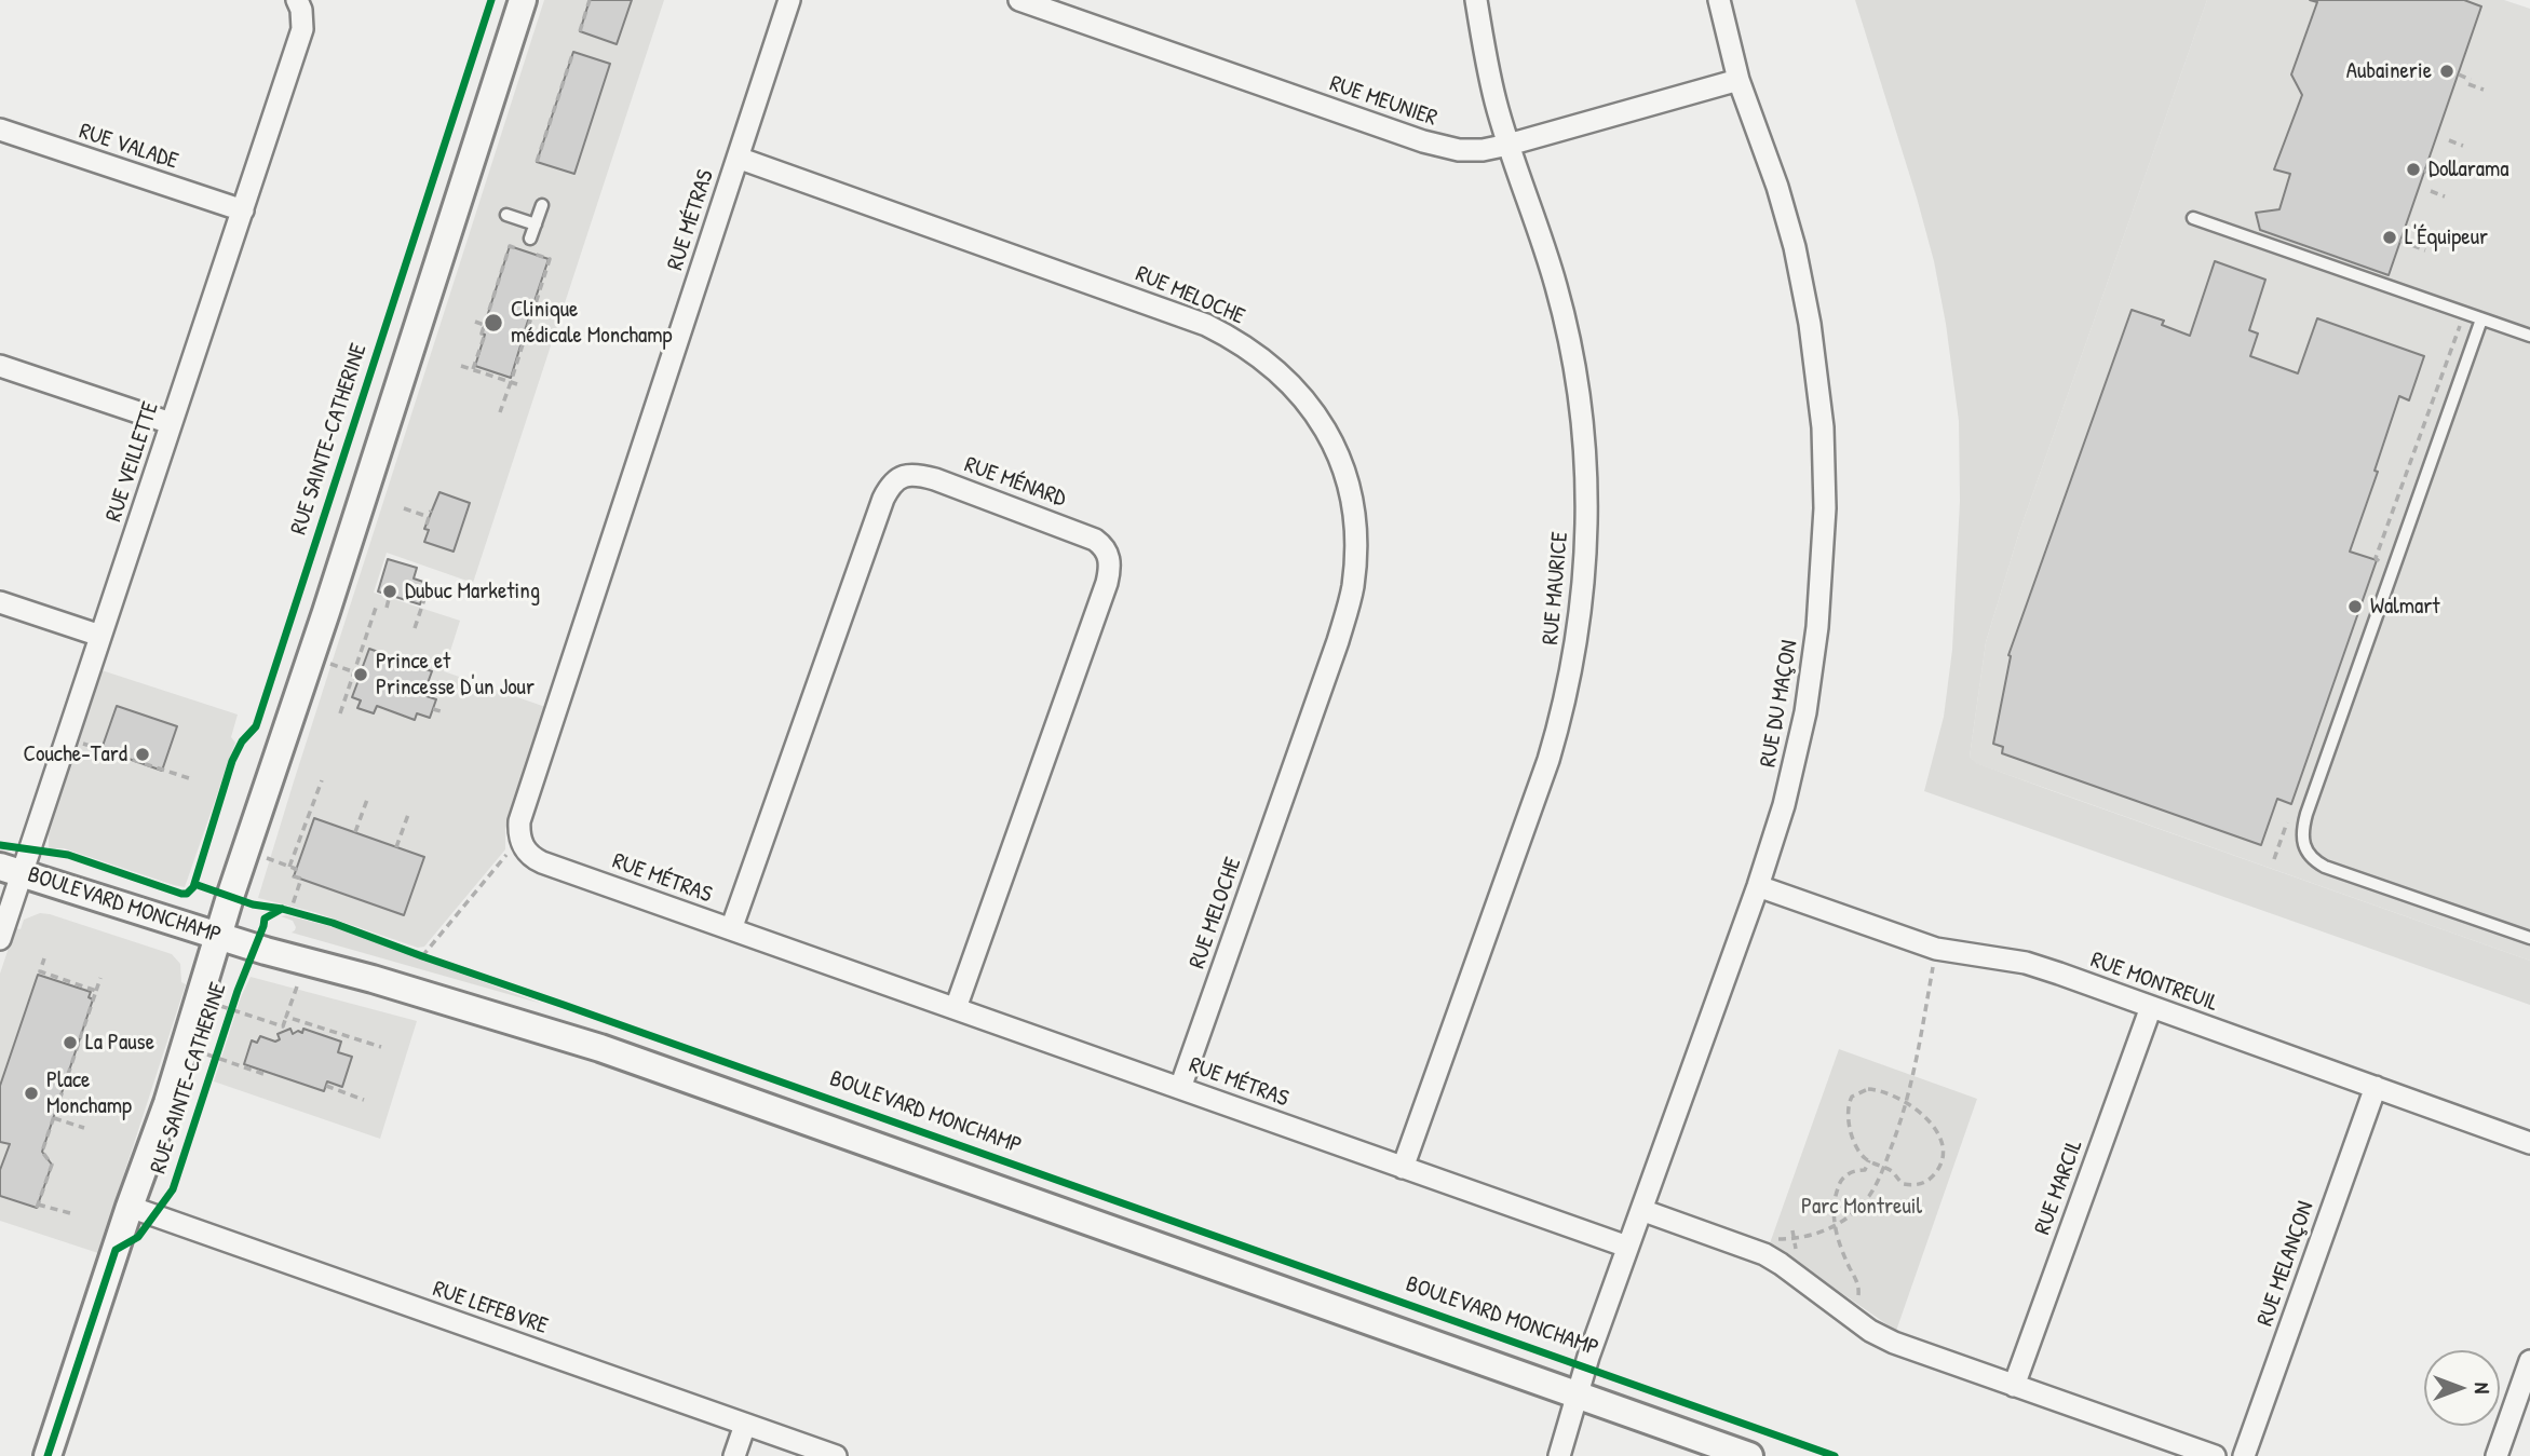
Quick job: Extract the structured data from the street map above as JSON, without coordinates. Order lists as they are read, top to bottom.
{
  "streets": {
    "street": [
      "RUE MEUNIER",
      "RUE VALADE",
      "RUE MÉTRAS",
      "RUE MELOCHE",
      "RUE SAINTE-CATHERINE",
      "RUE VEILLETTE",
      "RUE MÉNARD",
      "RUE MAURICE",
      "RUE DU MAÇON",
      "BOULEVARD MONCHAMP",
      "RUE MONTREUIL",
      "RUE MARCIL",
      "RUE MELANÇON",
      "RUE LEFEBVRE"
    ]
  },
  "crossings": [
    ["RUE MEUNIER", "RUE MAURICE"],
    ["RUE MEUNIER", "RUE DU MAÇON"],
    ["RUE VALADE", "RUE VEILLETTE"],
    ["RUE MÉTRAS", "RUE MELOCHE"],
    ["RUE MÉTRAS", "RUE MÉNARD"],
    ["RUE MÉTRAS", "RUE MAURICE"],
    ["RUE MÉTRAS", "RUE DU MAÇON"],
    ["RUE SAINTE-CATHERINE", "BOULEVARD MONCHAMP"],
    ["RUE SAINTE-CATHERINE", "RUE LEFEBVRE"],
    ["RUE VEILLETTE", "BOULEVARD MONCHAMP"],
    ["RUE DU MAÇON", "BOULEVARD MONCHAMP"],
    ["RUE DU MAÇON", "RUE MONTREUIL"],
    ["RUE MONTREUIL", "RUE MARCIL"],
    ["RUE MONTREUIL", "RUE MELANÇON"]
  ],
  "parks": ["Parc Montreuil"],
  "places": [
    "Aubainerie",
    "Dollarama",
    "L'Équipeur",
    "Clinique médicale Monchamp",
    "Dubuc Marketing",
    "Walmart",
    "Prince et Princesse D'un Jour",
    "Couche-Tard",
    "La Pause",
    "Place Monchamp"
  ],
  "north": "right"
}
